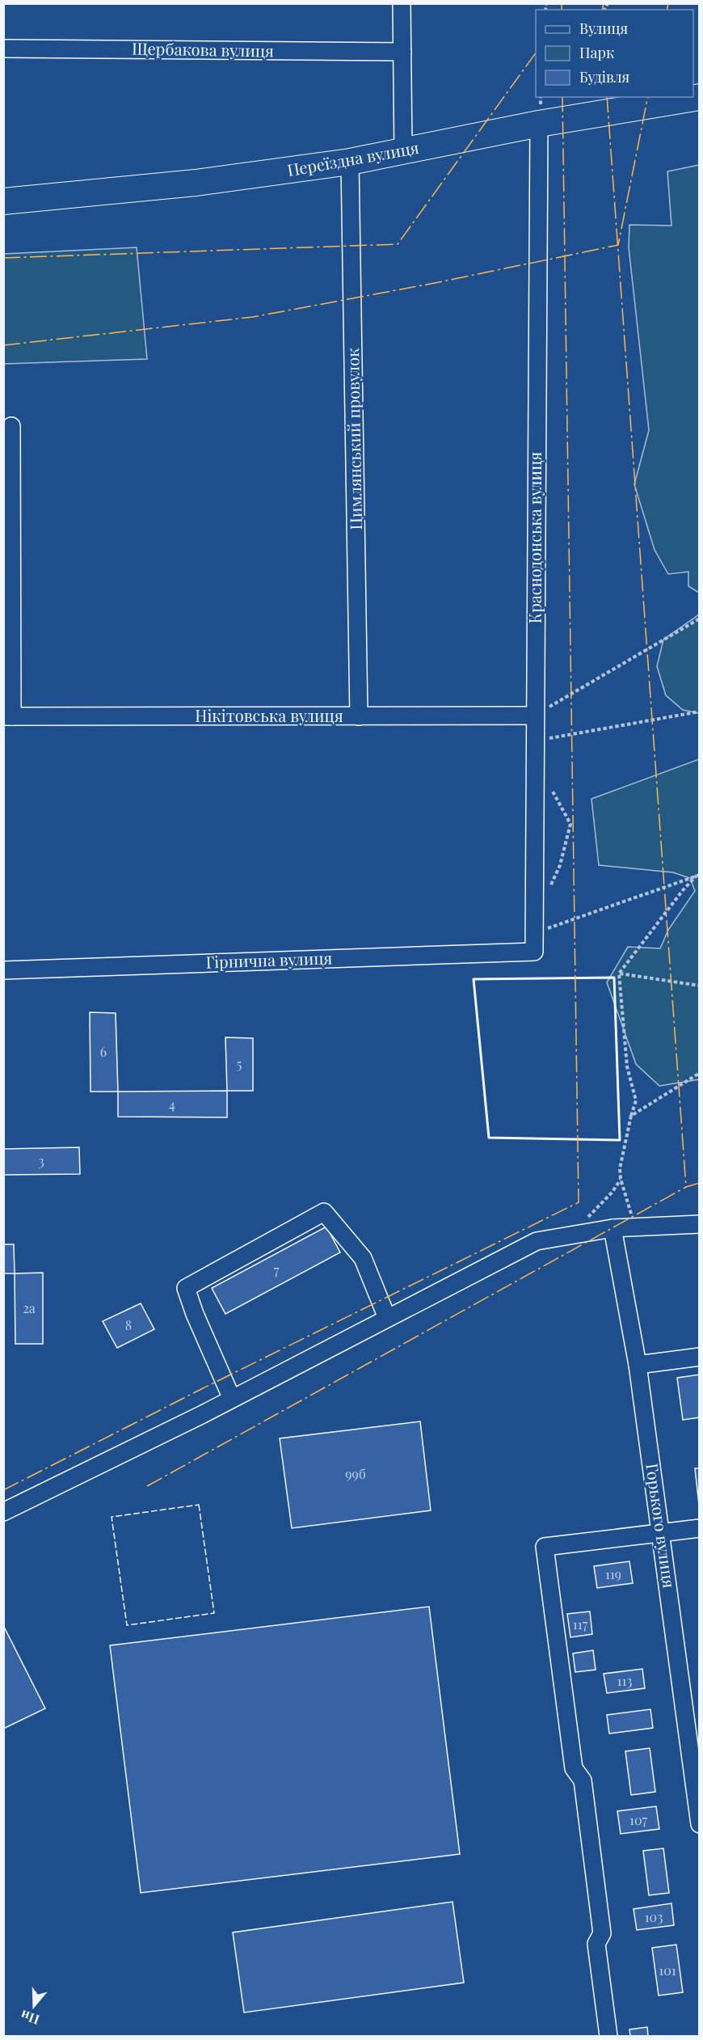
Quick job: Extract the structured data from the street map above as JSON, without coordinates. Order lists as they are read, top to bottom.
{
  "streets": {
    "highway": ["Переїздна вулиця"],
    "street": [
      "Щербакова вулиця",
      "Цимлянський провулок",
      "Краснодонська вулиця",
      "Нікітовська вулиця",
      "Гірнична вулиця",
      "Горького вулиця"
    ]
  },
  "crossings": [
    ["Переїздна вулиця", "Цимлянський провулок"],
    ["Переїздна вулиця", "Краснодонська вулиця"],
    ["Цимлянський провулок", "Нікітовська вулиця"],
    ["Краснодонська вулиця", "Нікітовська вулиця"],
    ["Краснодонська вулиця", "Гірнична вулиця"]
  ],
  "house_numbers": [
    "6",
    "5",
    "4",
    "3",
    "7",
    "2а",
    "8",
    "99б",
    "119",
    "117",
    "113",
    "107",
    "103",
    "101"
  ],
  "legend": ["Вулиця", "Парк", "Будівля"],
  "north": "bottom"
}
